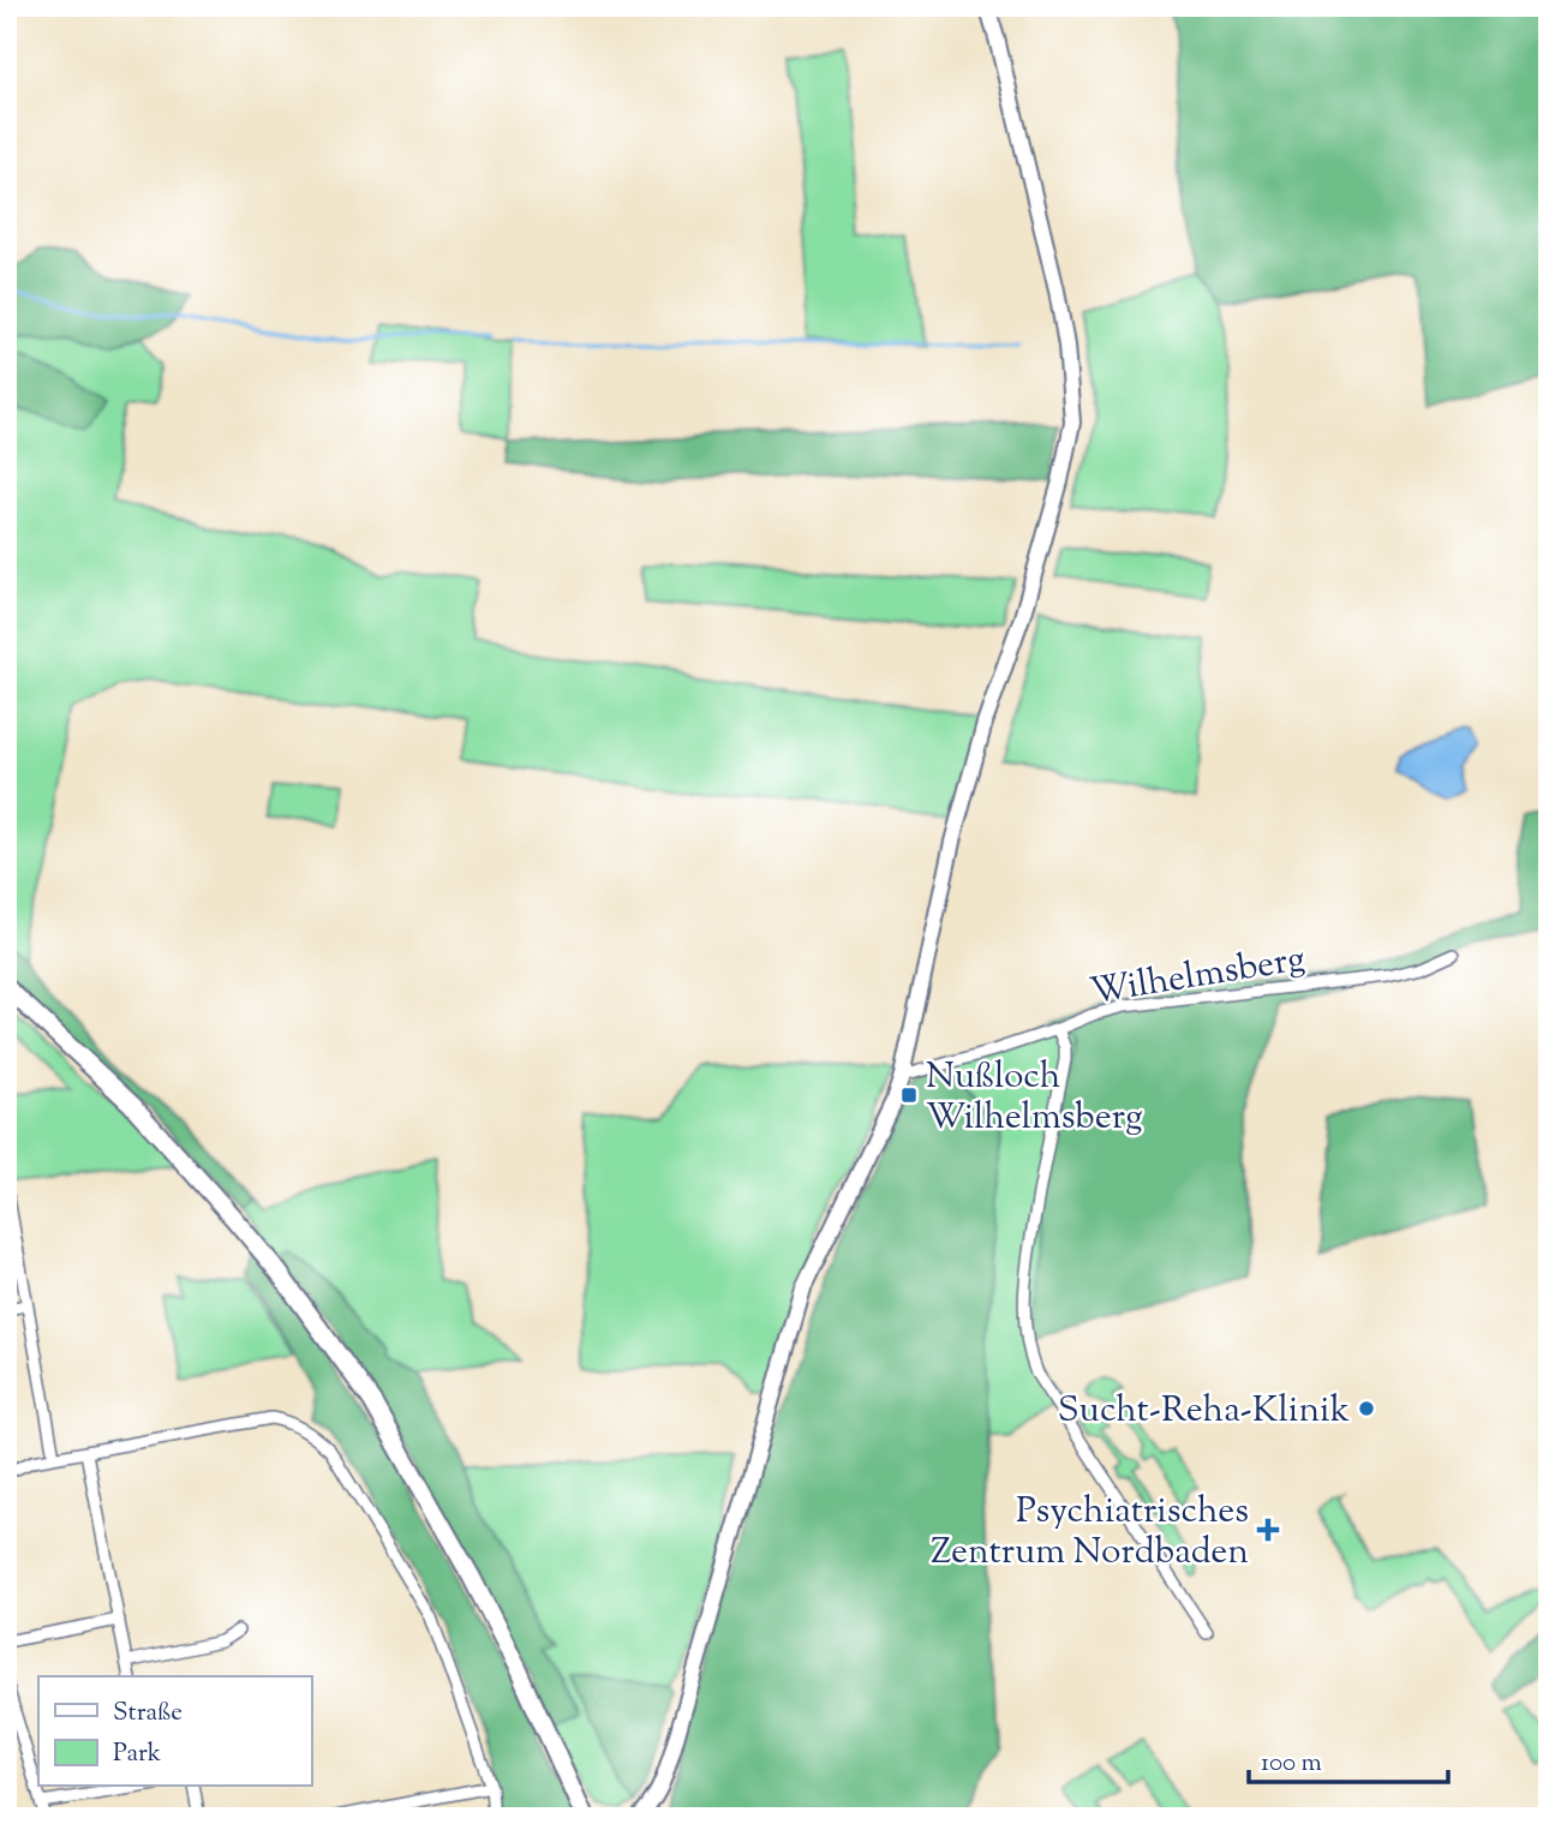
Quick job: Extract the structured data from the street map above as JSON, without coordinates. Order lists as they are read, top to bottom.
{
  "streets": {
    "street": ["Wilhelmsberg"]
  },
  "places": {
    "transit": ["Nußloch Wilhelmsberg"],
    "other": ["Sucht-Reha-Klinik"],
    "health": ["Psychiatrisches Zentrum Nordbaden"]
  },
  "legend": ["Straße", "Park"],
  "scale_bar": "100 m"
}
